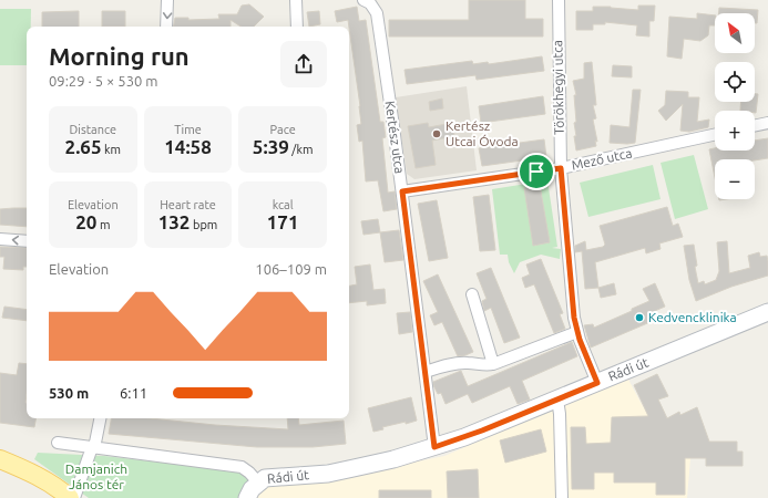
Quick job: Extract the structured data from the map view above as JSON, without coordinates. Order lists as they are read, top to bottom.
{
  "streets": {
    "street": [
      "Törökhegyi utca",
      "Kertész utca",
      "Mező utca",
      "Rádi út"
    ]
  },
  "crossings": [
    ["Törökhegyi utca", "Mező utca"],
    ["Törökhegyi utca", "Rádi út"],
    ["Kertész utca", "Mező utca"],
    ["Kertész utca", "Rádi út"]
  ],
  "parks": ["Damjanich János tér"],
  "places": ["Kertész Utcai Óvoda", "Kedvencklinika"],
  "north": "top left",
  "page": {
    "map_buttons": ["+", "−"],
    "heading": ["Morning run", "09:29 · 5 × 530 m"],
    "stats": [
      ["Distance", "2.65 km"],
      ["Time", "14:58"],
      ["Pace", "5:39 /km"],
      ["Elevation", "20 m"],
      ["Heart rate", "132 bpm"],
      ["kcal", "171"]
    ],
    "chart": ["Elevation", "106–109 m"],
    "list": [
      {
        "name": "530 m",
        "note": "6:11"
      }
    ]
  }
}
